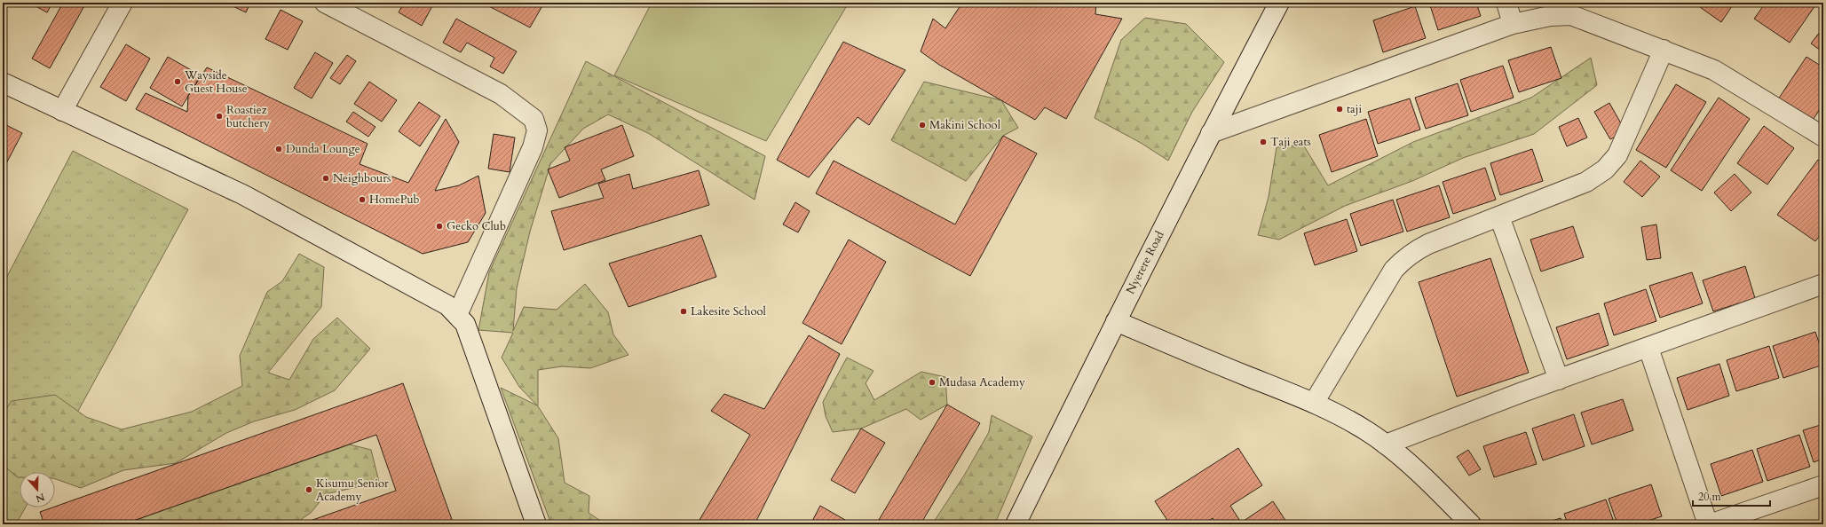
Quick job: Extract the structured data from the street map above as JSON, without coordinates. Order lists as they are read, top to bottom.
{
  "streets": {
    "street": ["Nyerere Road"]
  },
  "places": [
    "Wayside Guest House",
    "taji",
    "Roastiez butchery",
    "Makini School",
    "Taji eats",
    "Dunda Lounge",
    "Neighbours",
    "HomePub",
    "Gecko Club",
    "Lakesite School",
    "Mudasa Academy",
    "Kisumu Senior Academy"
  ],
  "scale_bar": "20 m",
  "north": "bottom"
}
